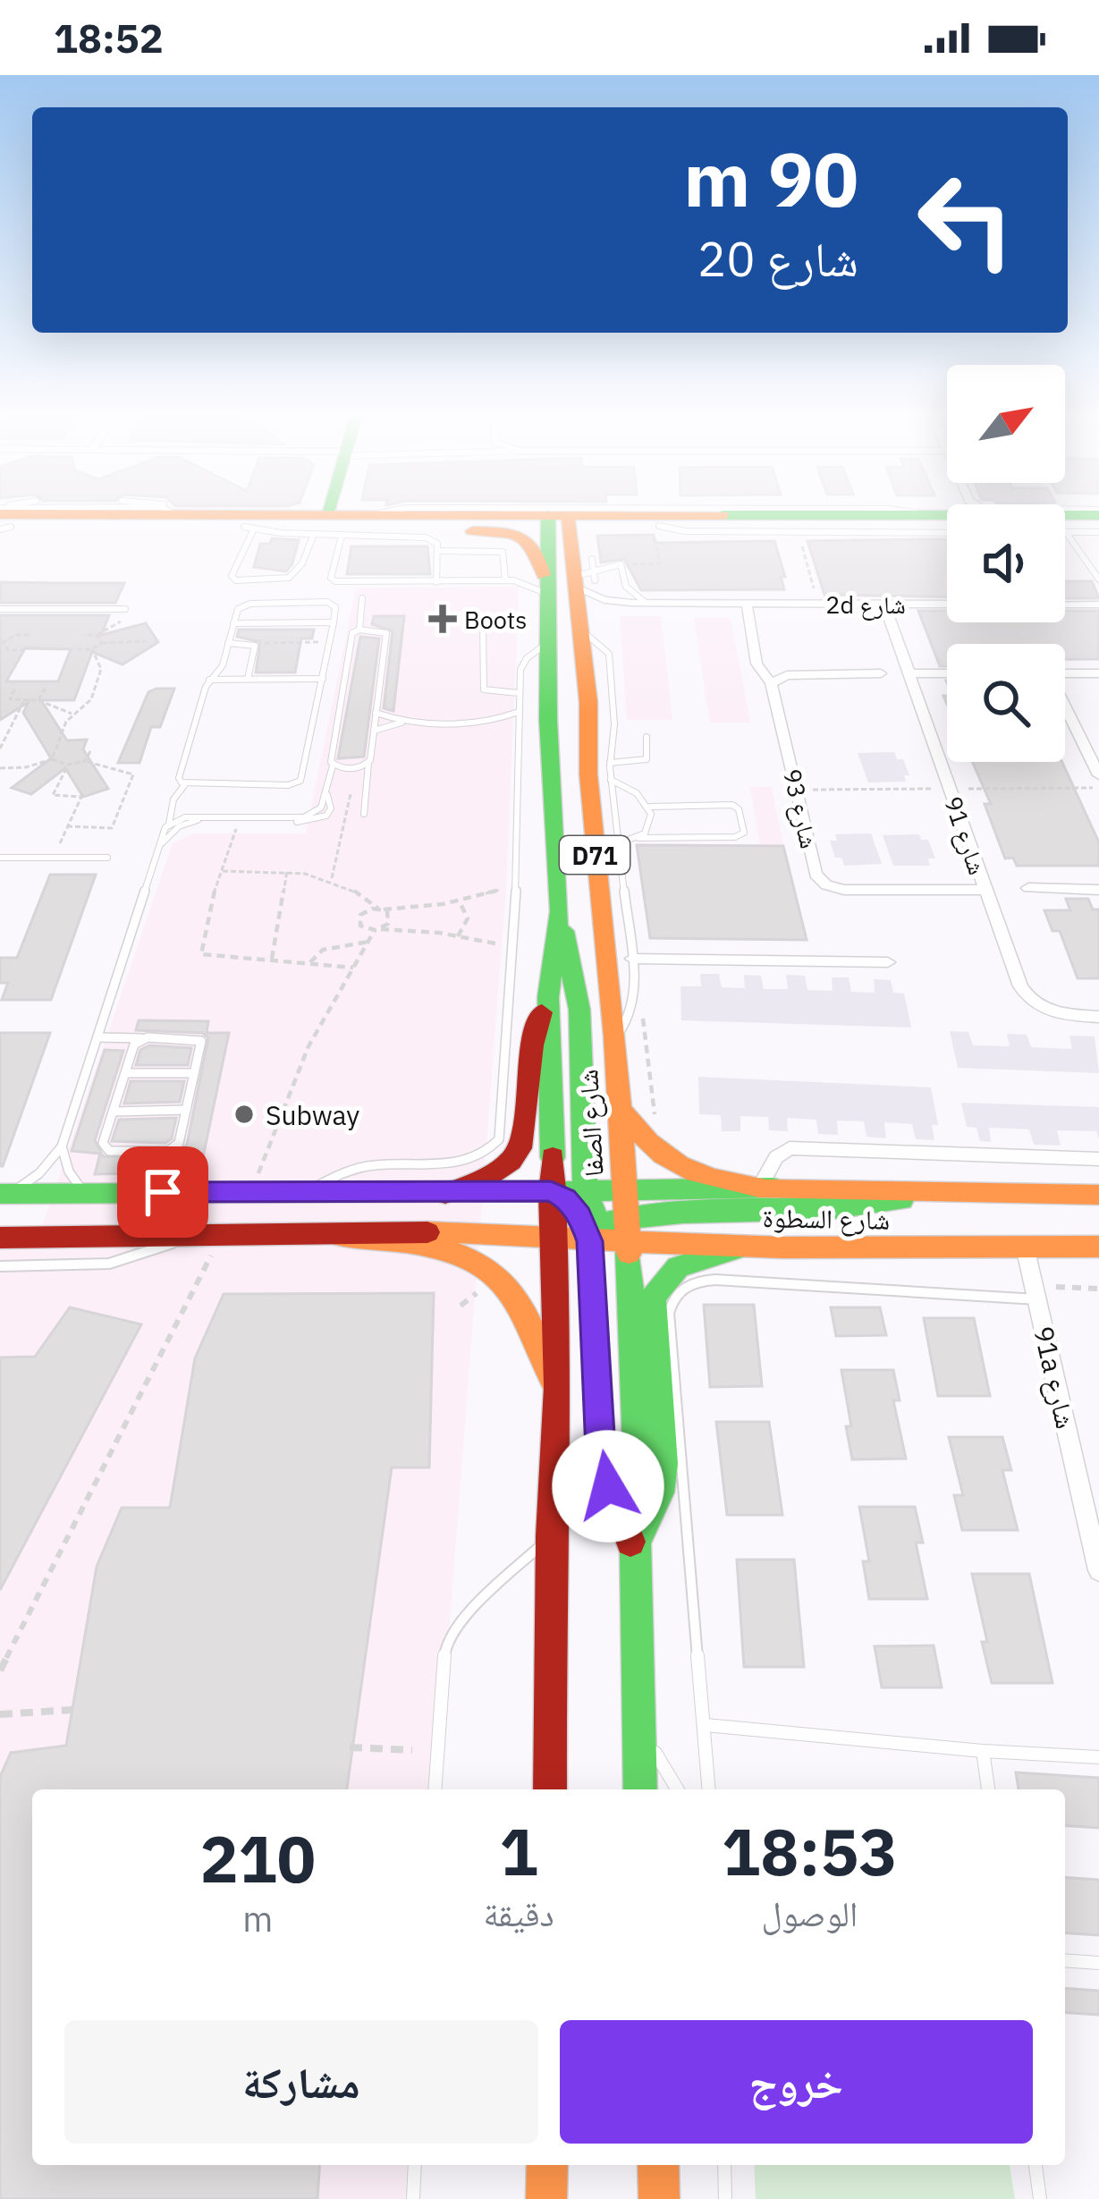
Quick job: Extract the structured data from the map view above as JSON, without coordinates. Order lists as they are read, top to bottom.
{
  "streets": {
    "main road": ["D71", "شارع الصفا", "شارع السطوة"],
    "street": [
      "2d شارع",
      "شارع 93",
      "شارع 91",
      "91a شارع"
    ]
  },
  "crossings": [
    ["2d شارع", "شارع 91"],
    ["2d شارع", "شارع الصفا"],
    ["شارع 93", "شارع 91"],
    ["شارع الصفا", "شارع السطوة"],
    ["شارع السطوة", "91a شارع"]
  ],
  "places": {
    "health": ["Boots"],
    "other": ["Subway"]
  },
  "north": "top right",
  "page": {
    "status": "18:52",
    "turn": ["90 m", "شارع 20"],
    "eta": [
      "18:53",
      "الوصول",
      "1",
      "دقيقة",
      "210",
      "m"
    ],
    "buttons": ["خروج", "مشاركة"]
  }
}
